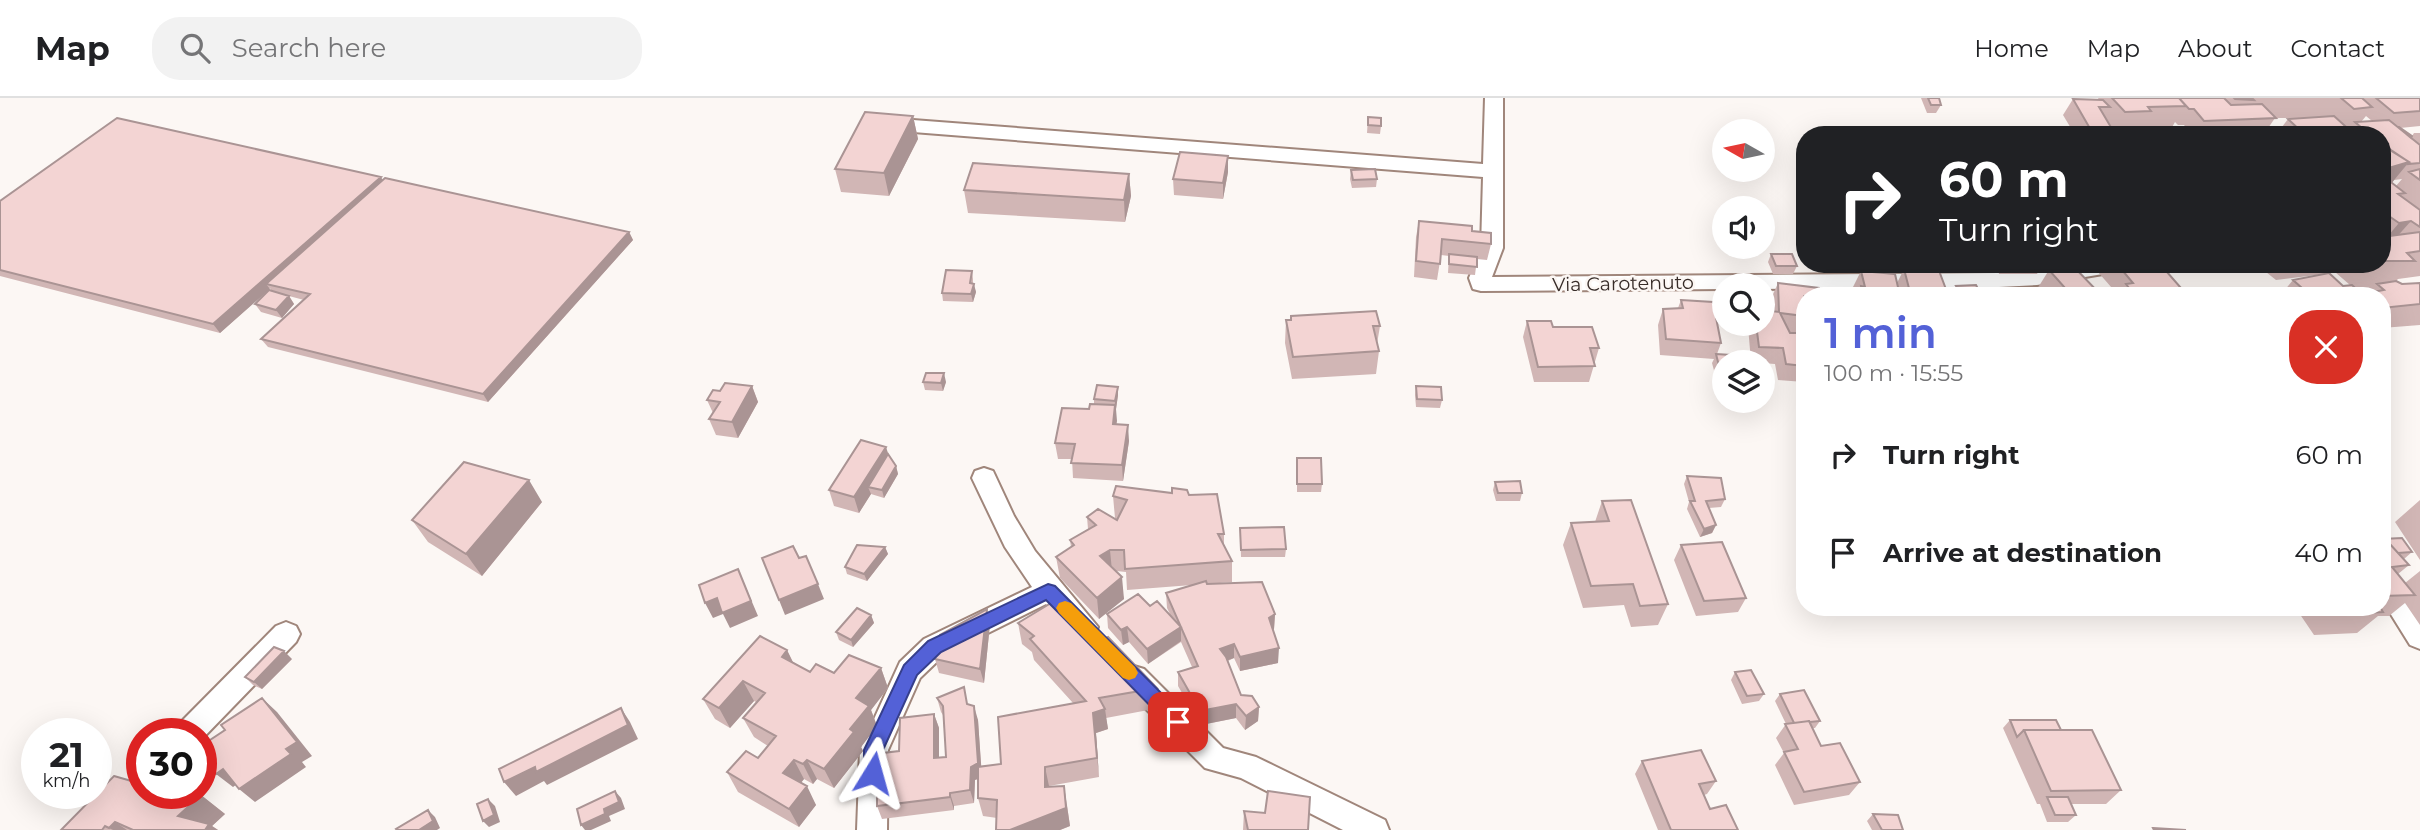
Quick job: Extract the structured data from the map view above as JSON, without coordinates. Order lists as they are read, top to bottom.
{
  "streets": {
    "street": ["Via Carotenuto"]
  },
  "north": "left",
  "page": {
    "header": "Map",
    "search": "Search here",
    "nav": [
      "Home",
      "Map",
      "About",
      "Contact"
    ],
    "turn": ["60 m", "Turn right"],
    "heading": ["1 min", "100 m · 15:55"],
    "list": [
      {
        "name": "Turn right",
        "value": "60 m"
      },
      {
        "name": "Arrive at destination",
        "value": "40 m"
      }
    ],
    "speed": "21 km/h",
    "limit": "30"
  }
}
